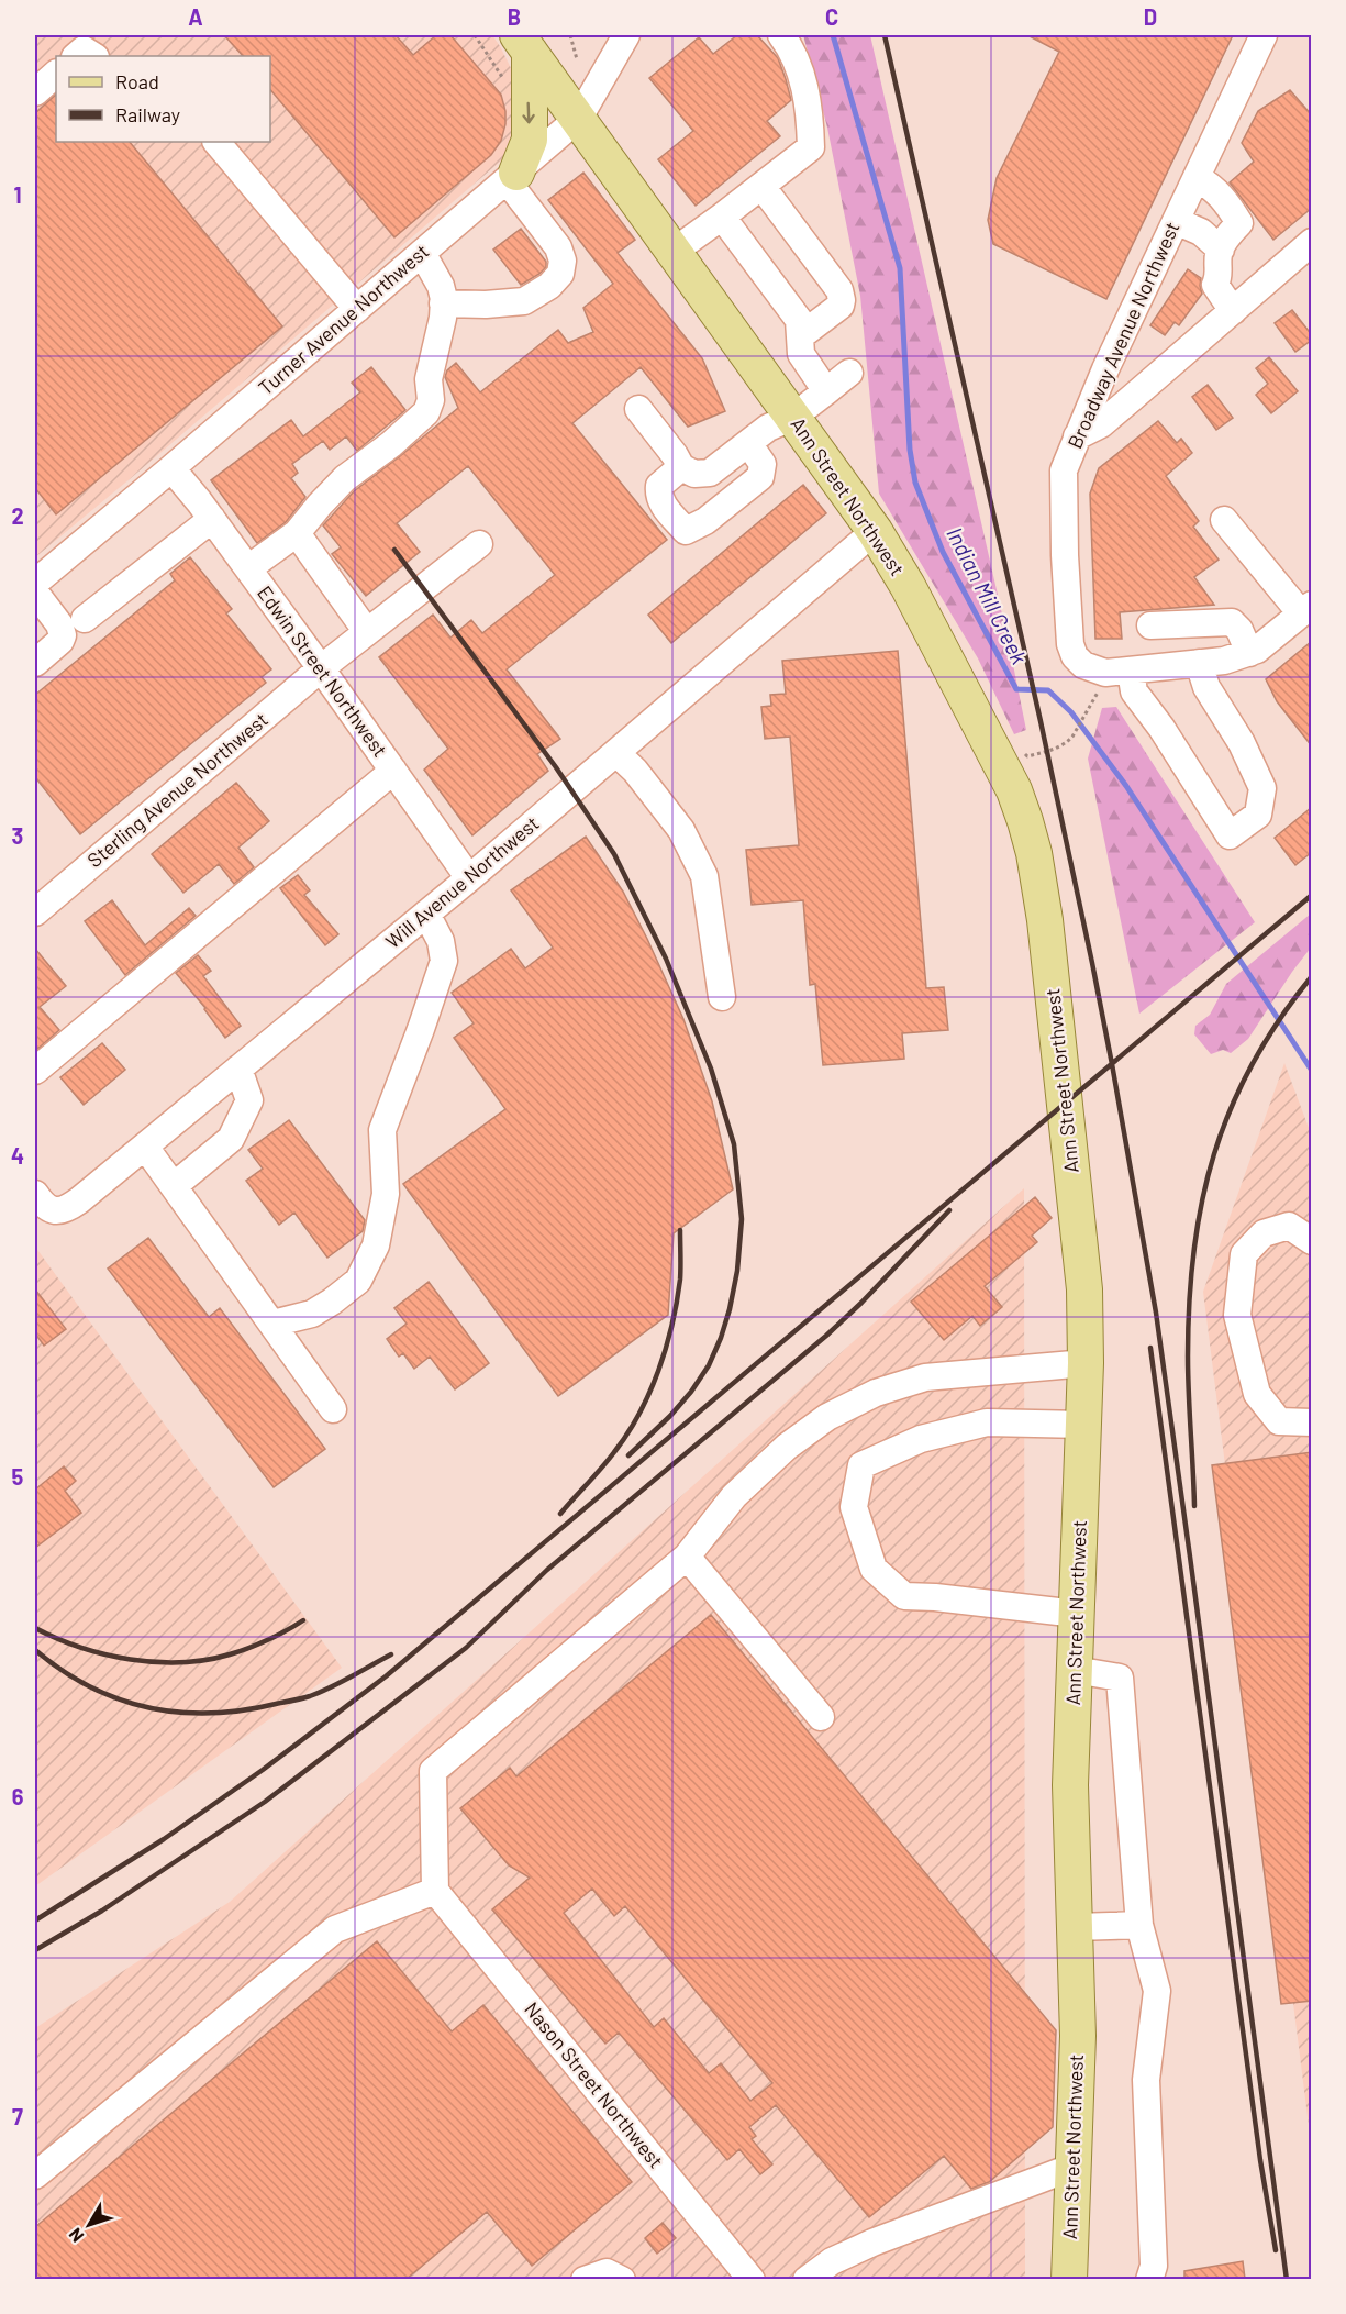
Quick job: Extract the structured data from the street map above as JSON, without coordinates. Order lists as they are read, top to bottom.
{
  "streets": {
    "main road": ["Ann Street Northwest"],
    "street": [
      "Turner Avenue Northwest",
      "Broadway Avenue Northwest",
      "Edwin Street Northwest",
      "Sterling Avenue Northwest",
      "Will Avenue Northwest",
      "Nason Street Northwest"
    ]
  },
  "crossings": [
    ["Turner Avenue Northwest", "Ann Street Northwest"],
    ["Turner Avenue Northwest", "Edwin Street Northwest"],
    ["Ann Street Northwest", "Will Avenue Northwest"],
    ["Edwin Street Northwest", "Sterling Avenue Northwest"],
    ["Edwin Street Northwest", "Will Avenue Northwest"]
  ],
  "water": ["Indian Mill Creek"],
  "legend": ["Road", "Railway"],
  "north": "bottom left",
  "grid": {
    "columns": [
      "A",
      "B",
      "C",
      "D"
    ],
    "rows": [
      "1",
      "2",
      "3",
      "4",
      "5",
      "6",
      "7"
    ]
  }
}
